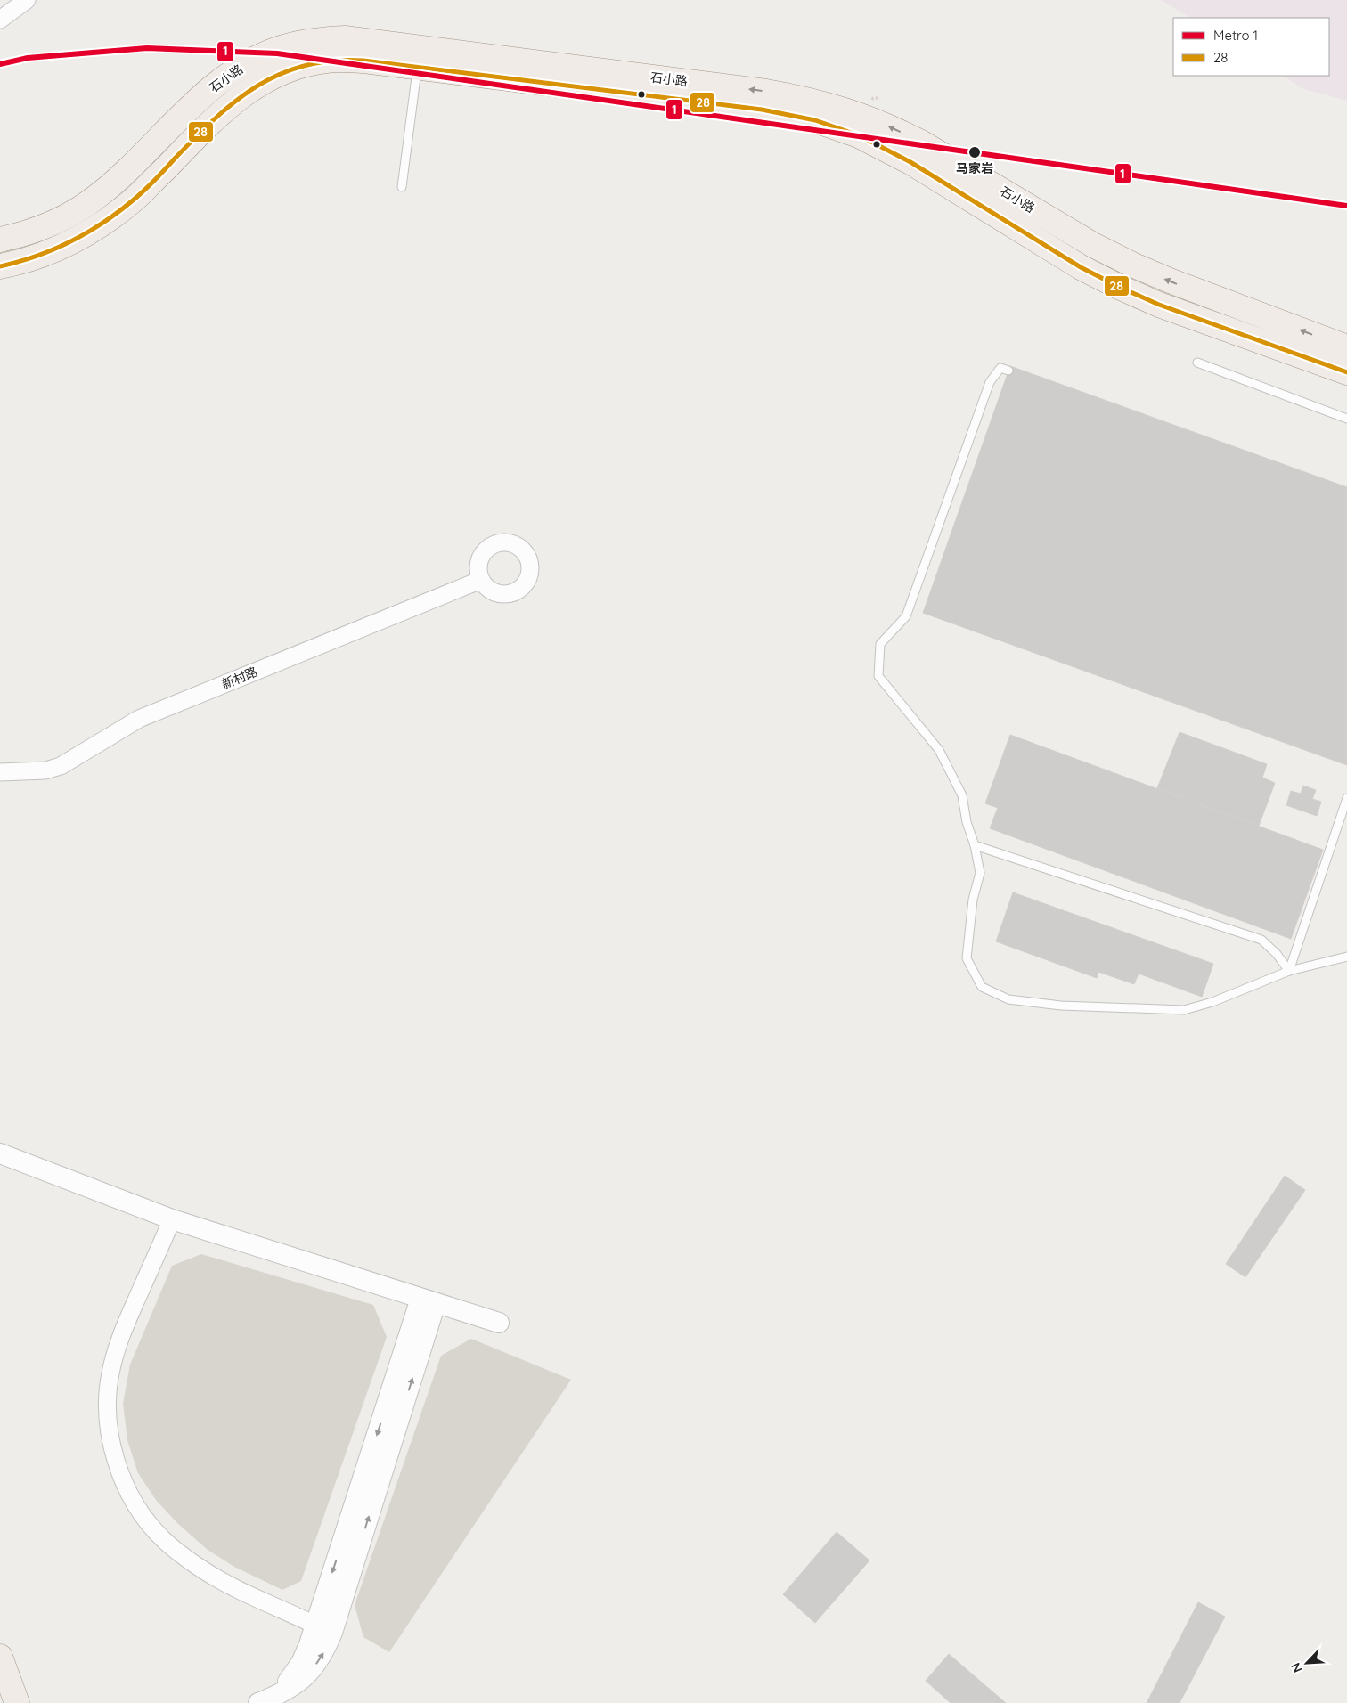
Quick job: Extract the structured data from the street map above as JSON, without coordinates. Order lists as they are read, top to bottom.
{
  "streets": {
    "main road": ["石小路"],
    "street": ["新村路"]
  },
  "places": ["马家岩"],
  "lines": ["metro line 1", "transit line 28"],
  "legend": ["Metro 1", "28"],
  "north": "bottom left"
}
